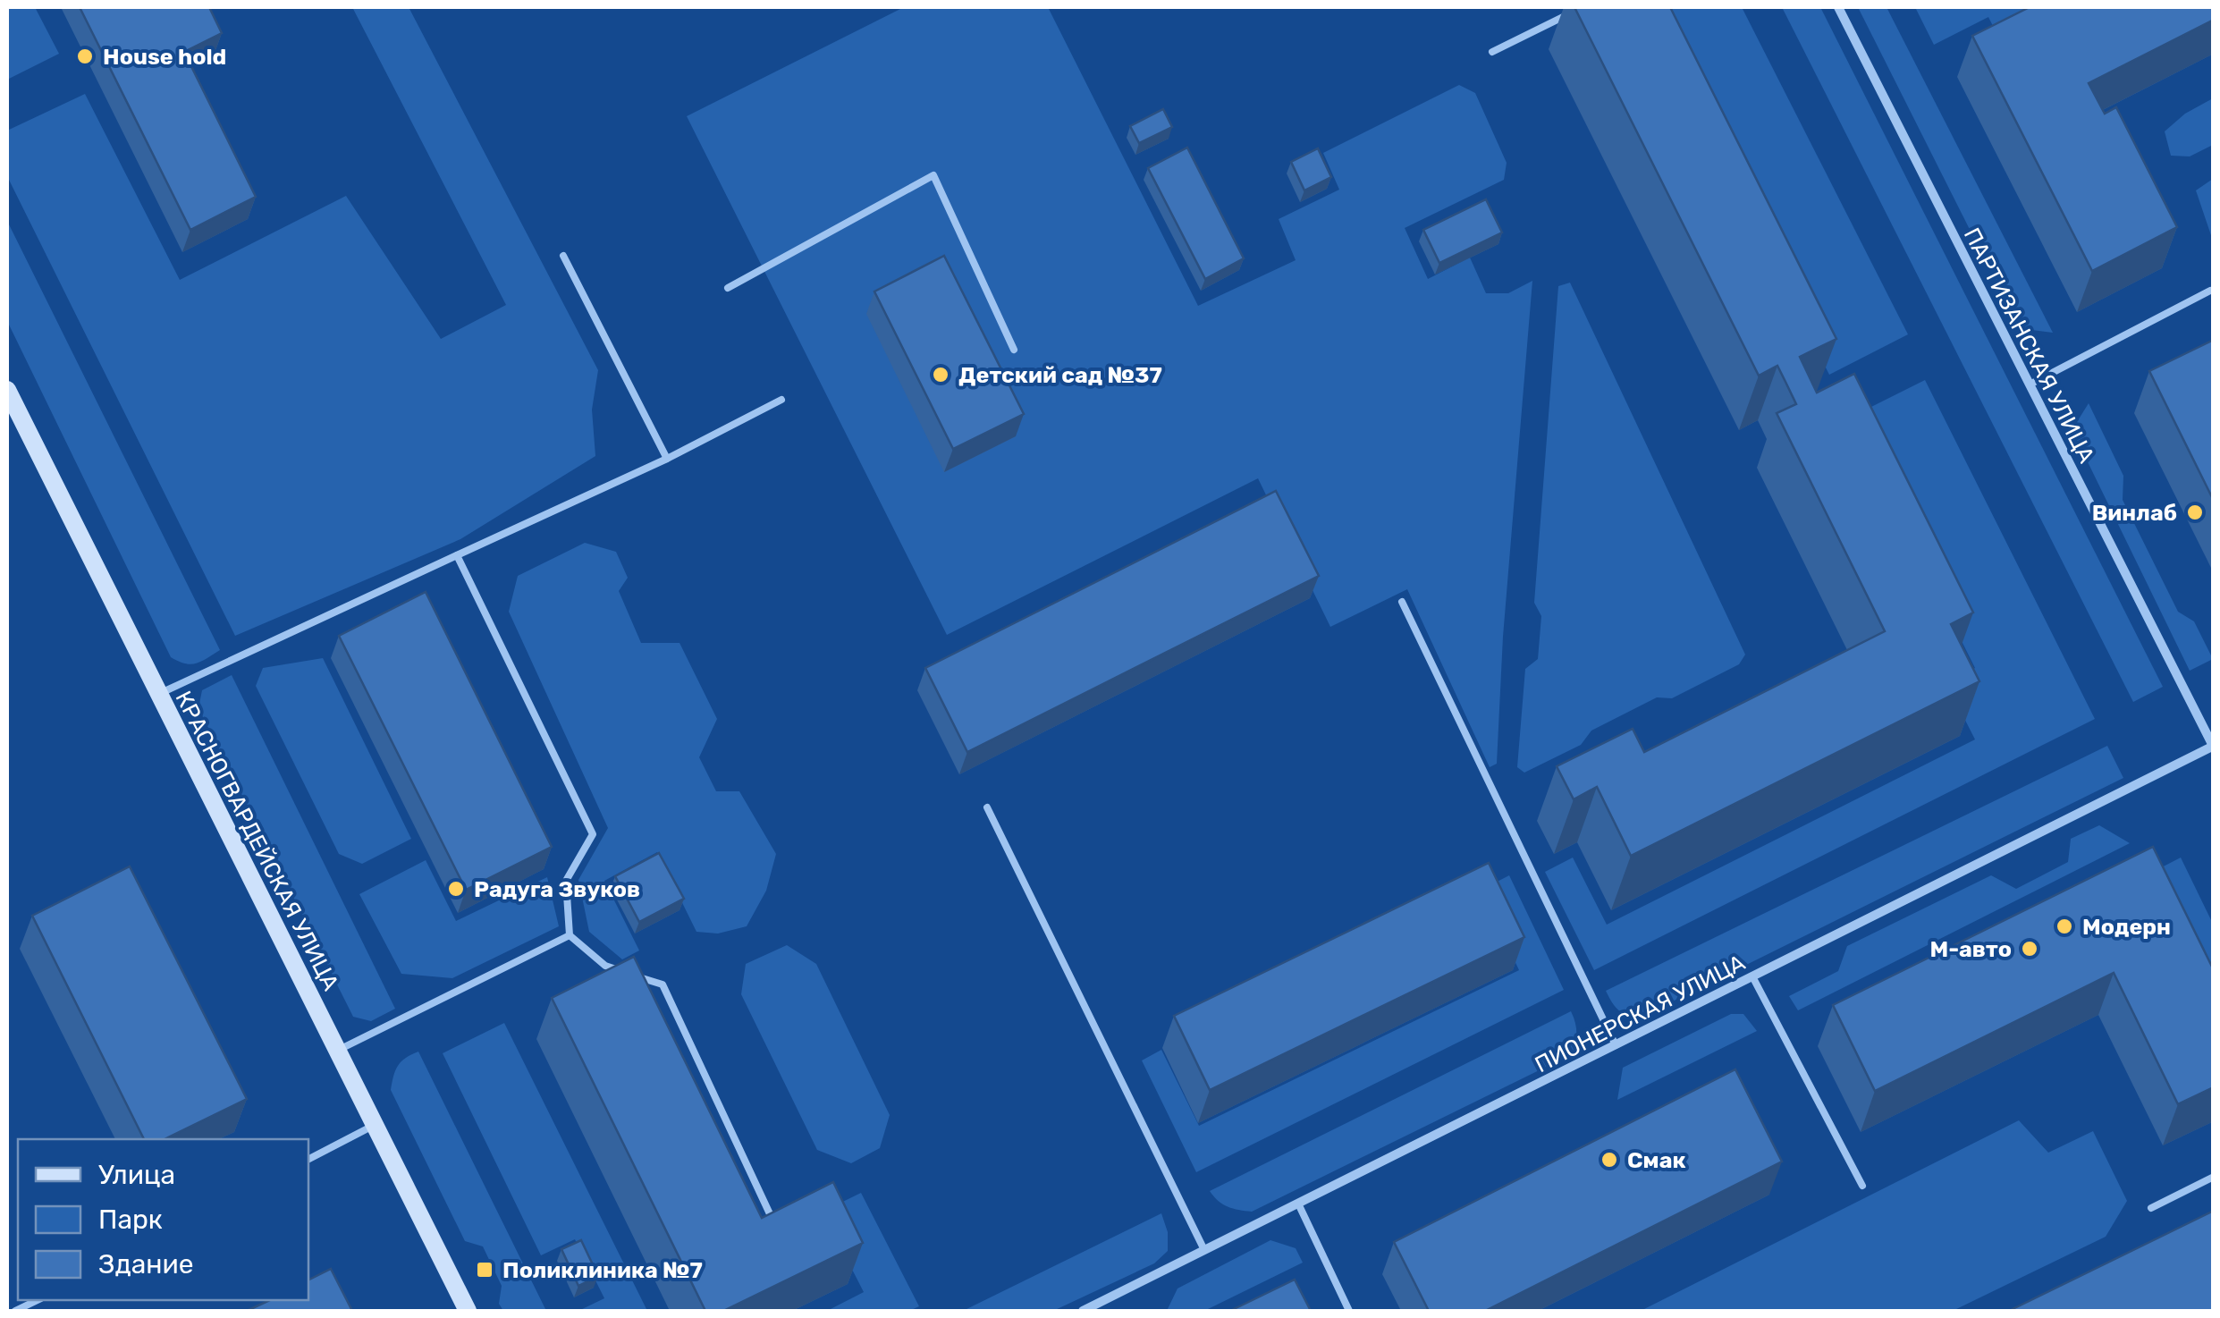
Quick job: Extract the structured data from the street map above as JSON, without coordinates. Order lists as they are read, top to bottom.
{
  "streets": {
    "street": ["ПАРТИЗАНСКАЯ УЛИЦА", "КРАСНОГВАРДЕЙСКАЯ УЛИЦА", "ПИОНЕРСКАЯ УЛИЦА"]
  },
  "crossings": [
    ["ПАРТИЗАНСКАЯ УЛИЦА", "ПИОНЕРСКАЯ УЛИЦА"]
  ],
  "places": {
    "other": [
      "House hold",
      "Детский сад №37",
      "Винлаб",
      "Радуга Звуков",
      "Модерн",
      "М-авто",
      "Смак"
    ],
    "transit": ["Поликлиника №7"]
  },
  "legend": ["Улица", "Парк", "Здание"]
}
